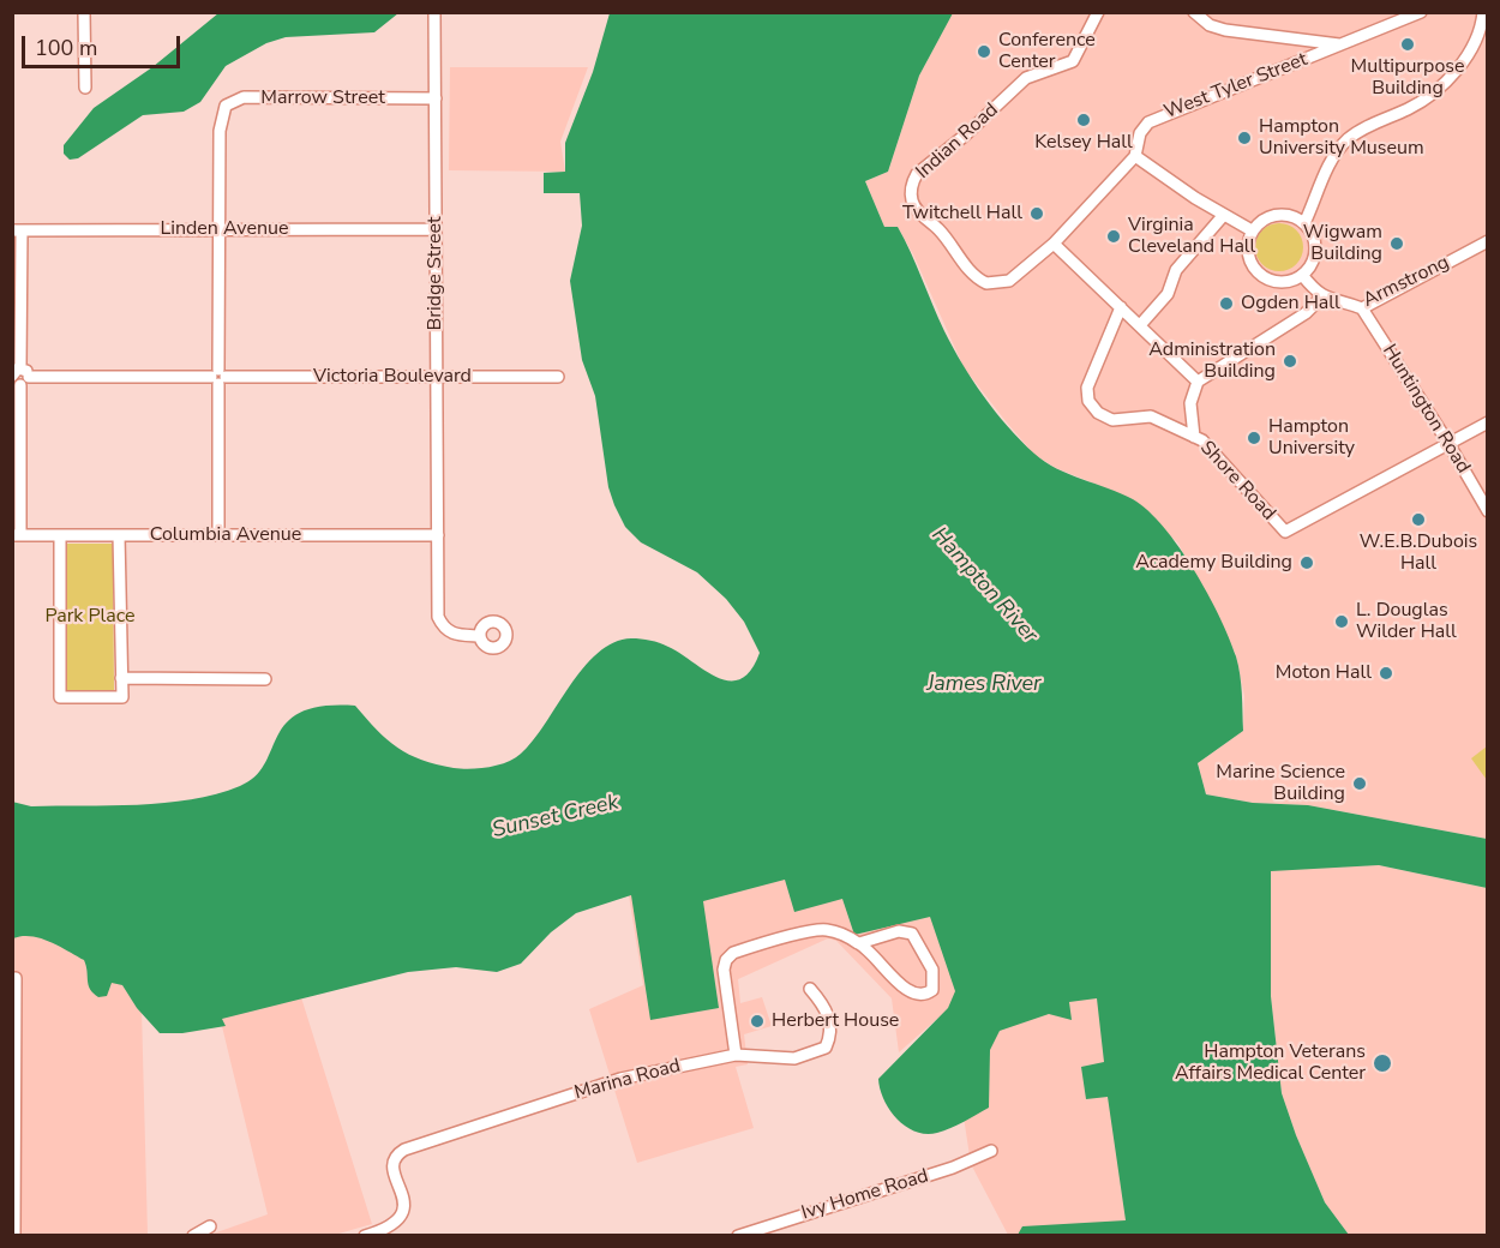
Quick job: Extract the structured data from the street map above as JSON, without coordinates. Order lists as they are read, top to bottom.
{
  "streets": {
    "street": [
      "West Tyler Street",
      "Marrow Street",
      "Indian Road",
      "Linden Avenue",
      "Bridge Street",
      "Armstrong",
      "Victoria Boulevard",
      "Huntington Road",
      "Shore Road",
      "Columbia Avenue",
      "Marina Road",
      "Ivy Home Road"
    ]
  },
  "crossings": [
    ["West Tyler Street", "Indian Road"],
    ["Marrow Street", "Linden Avenue"],
    ["Marrow Street", "Bridge Street"],
    ["Linden Avenue", "Bridge Street"],
    ["Bridge Street", "Victoria Boulevard"],
    ["Bridge Street", "Columbia Avenue"],
    ["Armstrong", "Huntington Road"],
    ["Huntington Road", "Shore Road"]
  ],
  "water": ["Hampton River", "James River", "Sunset Creek"],
  "parks": ["Park Place"],
  "places": [
    "Multipurpose Building",
    "Conference Center",
    "Kelsey Hall",
    "Hampton University Museum",
    "Twitchell Hall",
    "Virginia Cleveland Hall",
    "Wigwam Building",
    "Ogden Hall",
    "Administration Building",
    "Hampton University",
    "W.E.B.Dubois Hall",
    "Academy Building",
    "L. Douglas Wilder Hall",
    "Moton Hall",
    "Marine Science Building",
    "Herbert House",
    "Hampton Veterans Affairs Medical Center"
  ],
  "scale_bar": "100 m"
}
